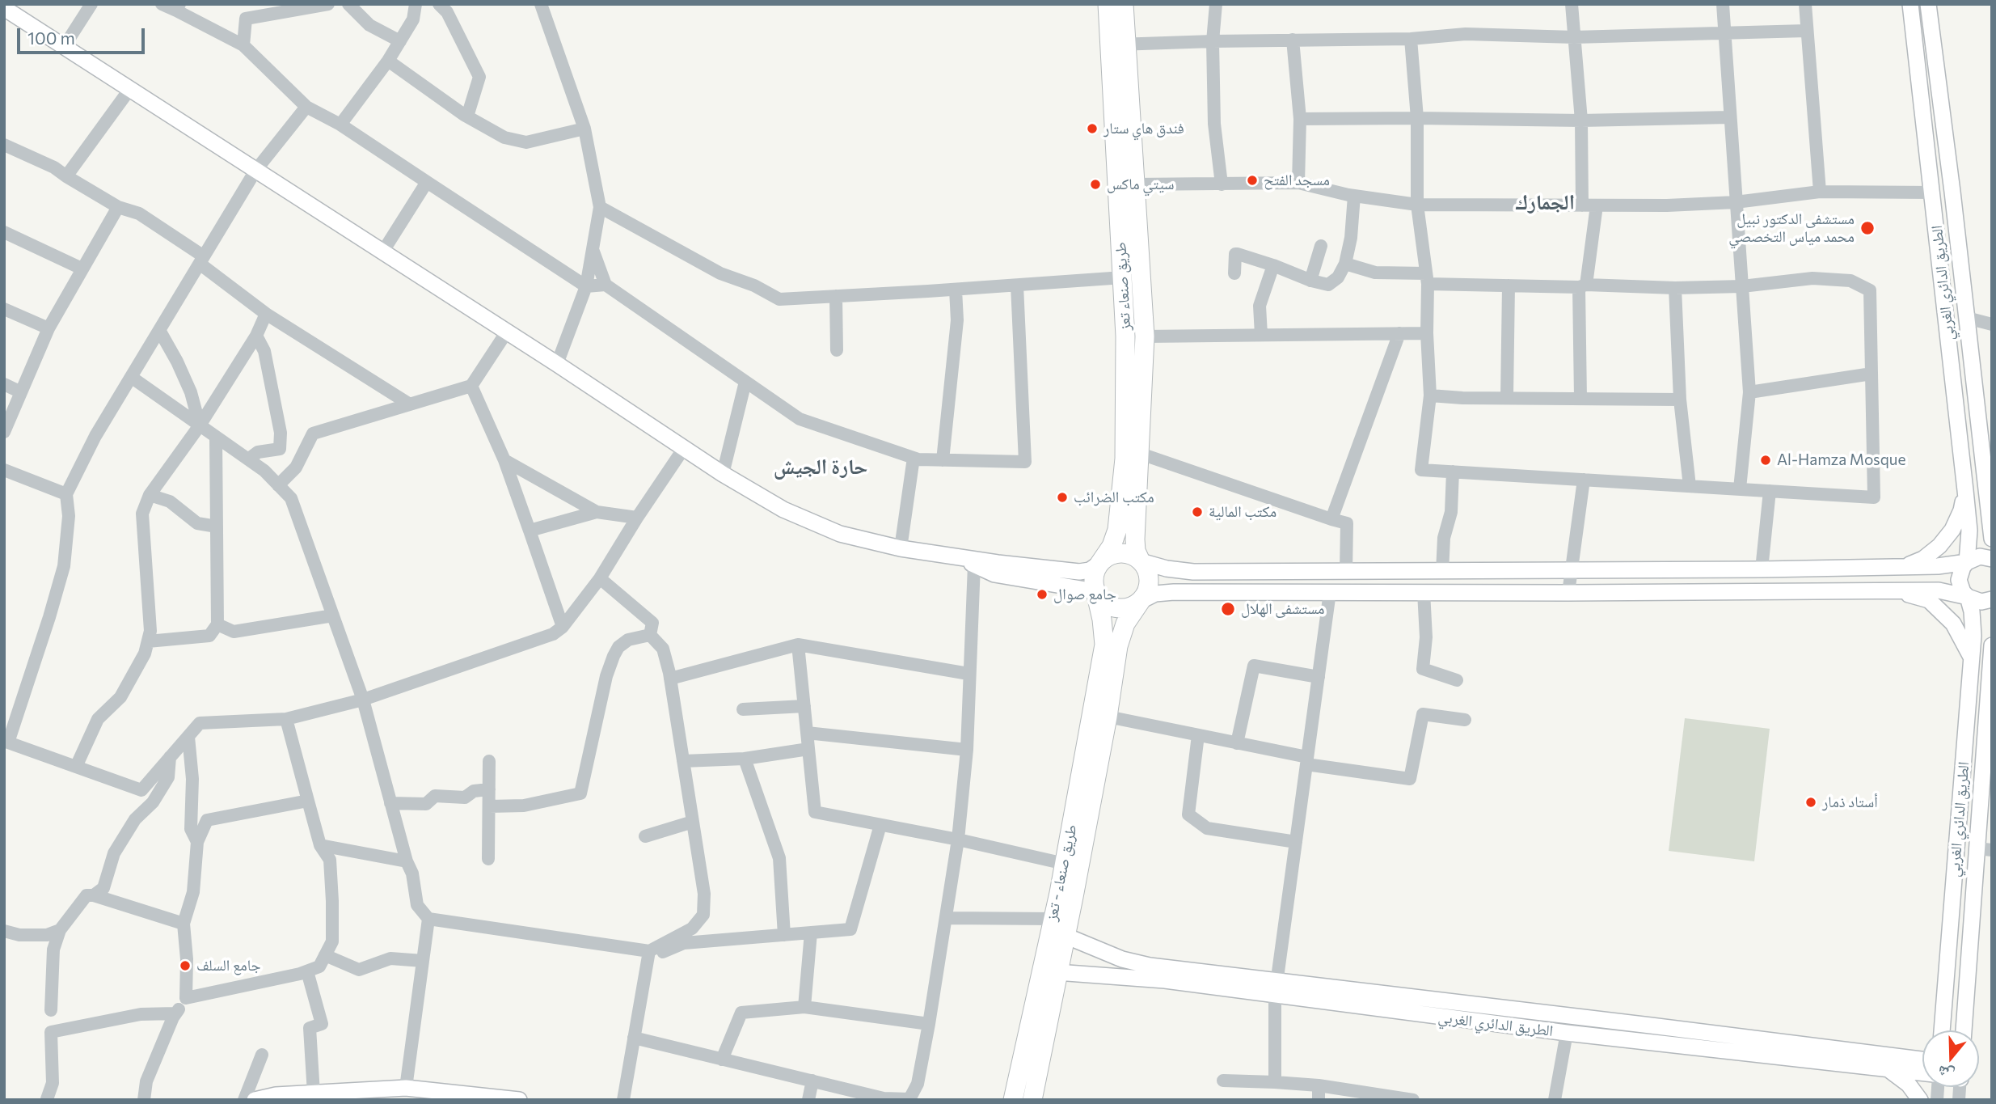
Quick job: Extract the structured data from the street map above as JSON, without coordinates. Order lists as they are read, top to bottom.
{
  "streets": {
    "highway": ["طريق صنعاء تعز", "طريق صنعاء - تعز"],
    "main road": ["الطريق الدائري الغربي"]
  },
  "crossings": [
    ["الطريق الدائري الغربي", "طريق صنعاء - تعز"]
  ],
  "districts": ["الجمارك", "حارة الجيش"],
  "places": [
    "فندق هاي ستار",
    "مسجد الفتح",
    "سيتي ماكس",
    "مستشفى الدكتور نبيل محمد مياس التخصصي",
    "Al-Hamza Mosque",
    "مكتب الضرائب",
    "مكتب المالية",
    "جامع صوال",
    "مستشفى الهلال",
    "أستاد ذمار",
    "جامع السلف"
  ],
  "scale_bar": "100 m",
  "north": "bottom"
}
